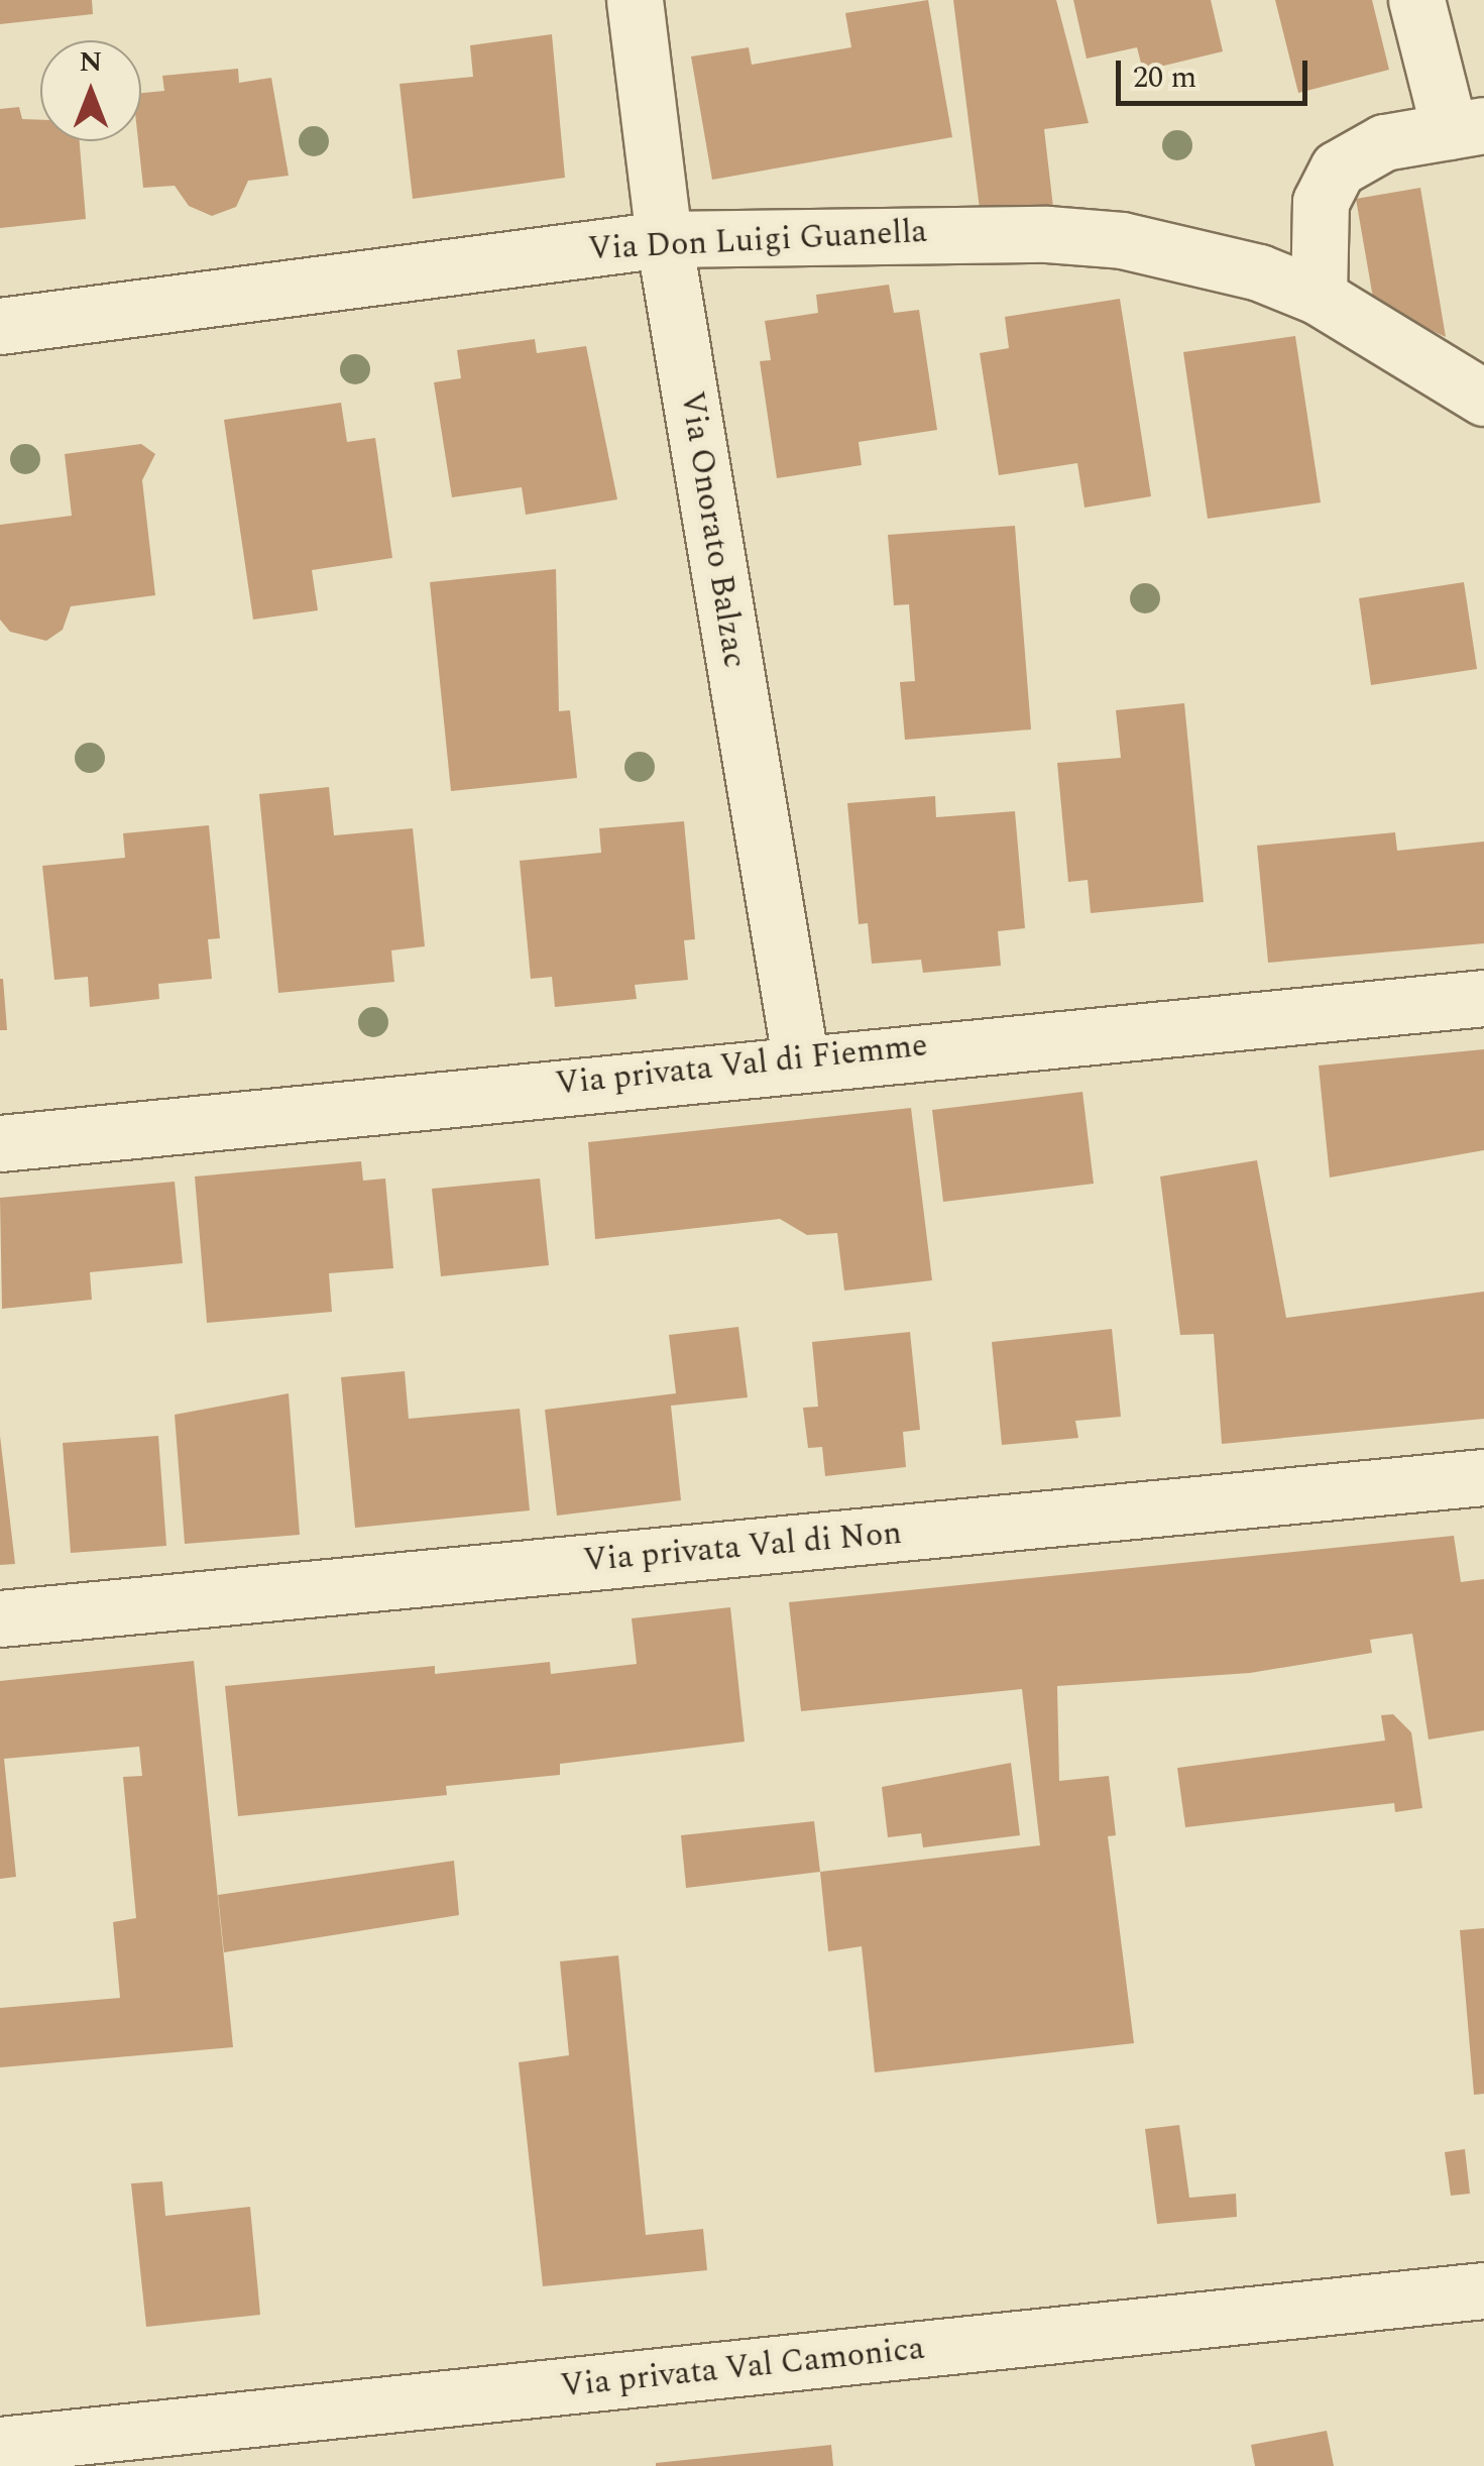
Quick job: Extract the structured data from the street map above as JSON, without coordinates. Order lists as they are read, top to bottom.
{
  "streets": {
    "street": [
      "Via Don Luigi Guanella",
      "Via Onorato Balzac",
      "Via privata Val di Fiemme",
      "Via privata Val di Non",
      "Via privata Val Camonica"
    ]
  },
  "crossings": [
    ["Via Don Luigi Guanella", "Via Onorato Balzac"],
    ["Via Onorato Balzac", "Via privata Val di Fiemme"]
  ],
  "scale_bar": "20 m",
  "north": "top"
}
